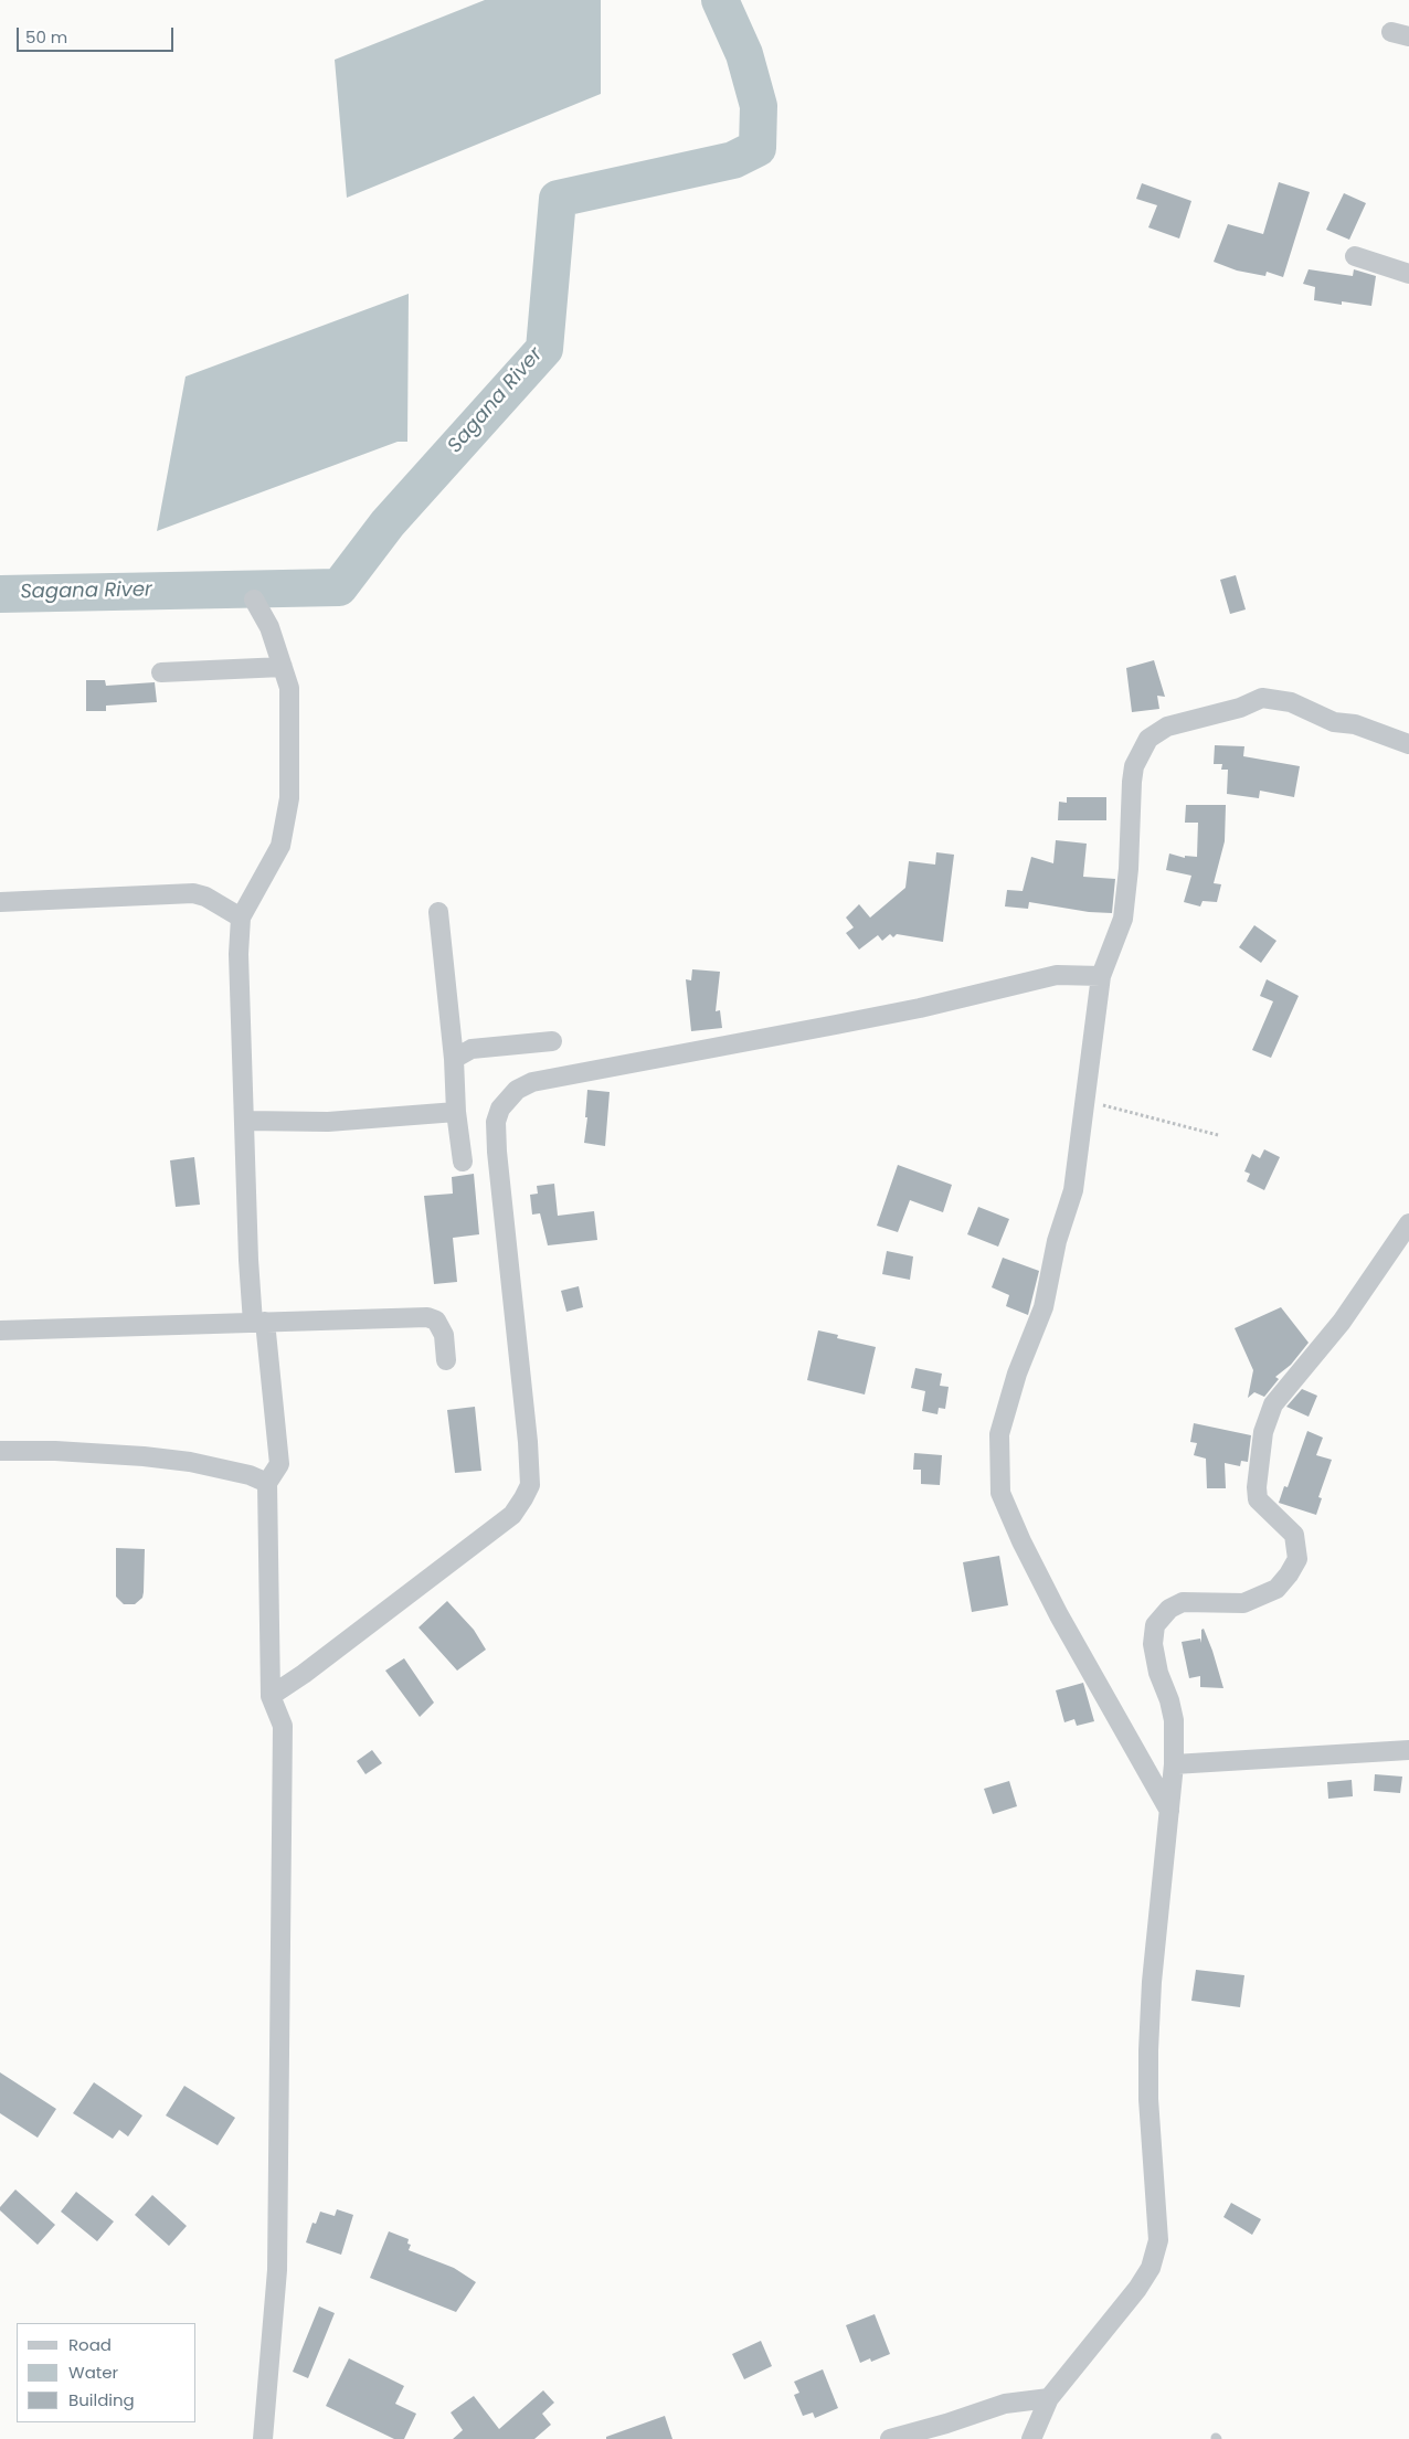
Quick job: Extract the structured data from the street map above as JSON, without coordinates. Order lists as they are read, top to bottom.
{
  "water": ["Sagana River"],
  "legend": ["Road", "Water", "Building"],
  "scale_bar": "50 m"
}
